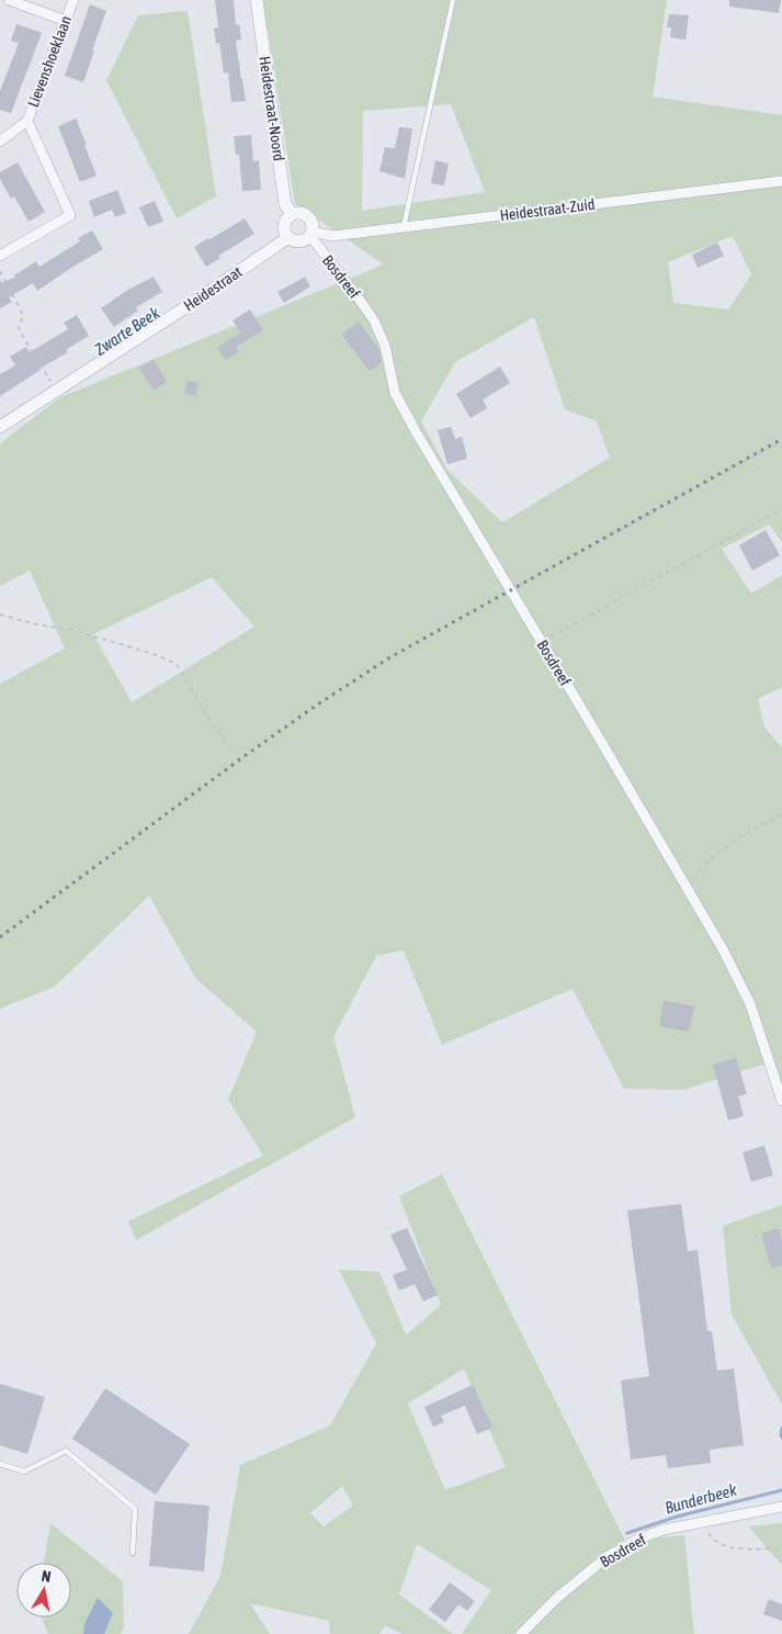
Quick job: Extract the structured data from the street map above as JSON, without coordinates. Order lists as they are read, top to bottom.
{
  "streets": {
    "street": [
      "Lievenshoeklaan",
      "Heidestraat-Noord",
      "Heidestraat-Zuid",
      "Bosdreef",
      "Heidestraat"
    ]
  },
  "crossings": [
    ["Heidestraat-Noord", "Heidestraat-Zuid"],
    ["Heidestraat-Noord", "Bosdreef"],
    ["Heidestraat-Noord", "Heidestraat"],
    ["Heidestraat-Zuid", "Bosdreef"],
    ["Heidestraat-Zuid", "Heidestraat"],
    ["Bosdreef", "Heidestraat"]
  ],
  "water": ["Zwarte Beek", "Bunderbeek"],
  "north": "top"
}
